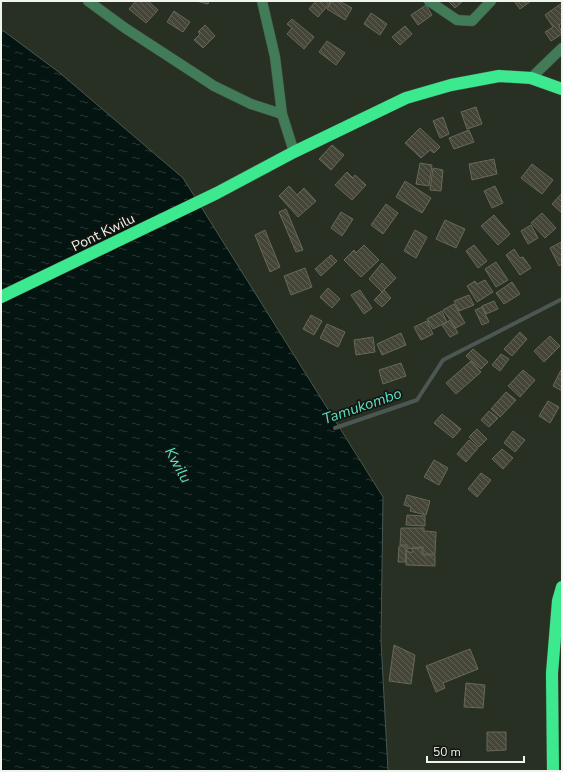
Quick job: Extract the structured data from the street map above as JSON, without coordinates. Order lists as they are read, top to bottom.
{
  "streets": {
    "highway": ["Pont Kwilu"]
  },
  "water": ["Tamukombo", "Kwilu"],
  "scale_bar": "50 m"
}
